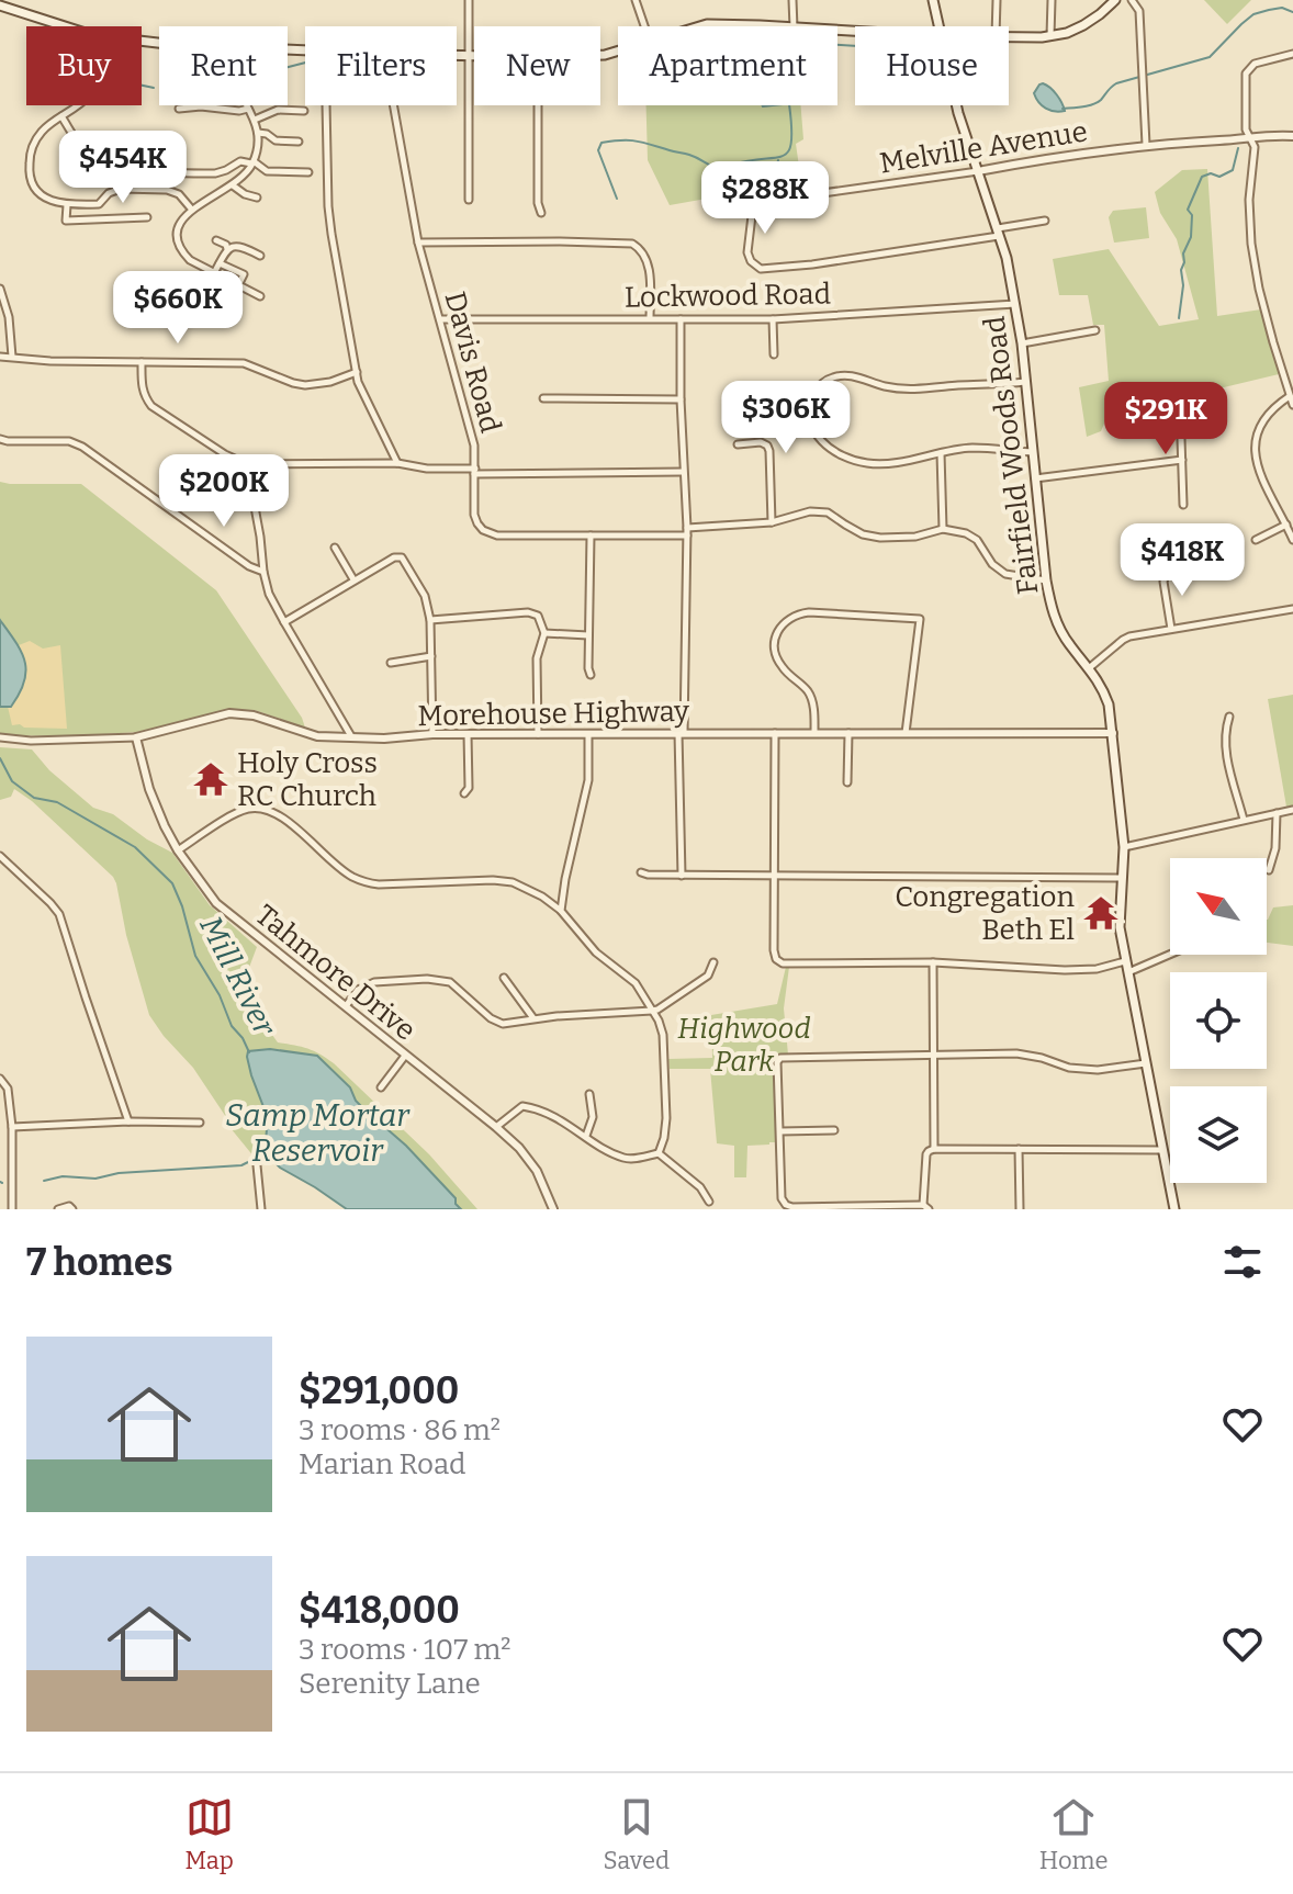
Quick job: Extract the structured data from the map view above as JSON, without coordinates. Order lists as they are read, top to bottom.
{
  "streets": {
    "main road": ["Fairfield Woods Road"],
    "street": [
      "Melville Avenue",
      "Lockwood Road",
      "Davis Road",
      "Morehouse Highway",
      "Tahmore Drive"
    ]
  },
  "crossings": [
    ["Melville Avenue", "Fairfield Woods Road"],
    ["Lockwood Road", "Davis Road"],
    ["Lockwood Road", "Fairfield Woods Road"],
    ["Fairfield Woods Road", "Morehouse Highway"],
    ["Morehouse Highway", "Tahmore Drive"]
  ],
  "water": ["Mill River", "Samp Mortar Reservoir"],
  "parks": ["Highwood Park"],
  "places": {
    "temple": ["Holy Cross RC Church", "Congregation Beth El"]
  },
  "north": "top left",
  "page": {
    "chip": [
      "Buy",
      "Rent",
      "Filters",
      "New",
      "Apartment",
      "House"
    ],
    "price": [
      "$454K",
      "$288K",
      "$660K",
      "$306K",
      "$291K",
      "$200K",
      "$418K"
    ],
    "heading": "7 homes",
    "list": [
      {
        "name": "$291,000",
        "note": "3 rooms · 86 m² · Marian Road"
      },
      {
        "name": "$418,000",
        "note": "3 rooms · 107 m² · Serenity Lane"
      }
    ],
    "tabs": ["Map", "Saved", "Home"]
  }
}
